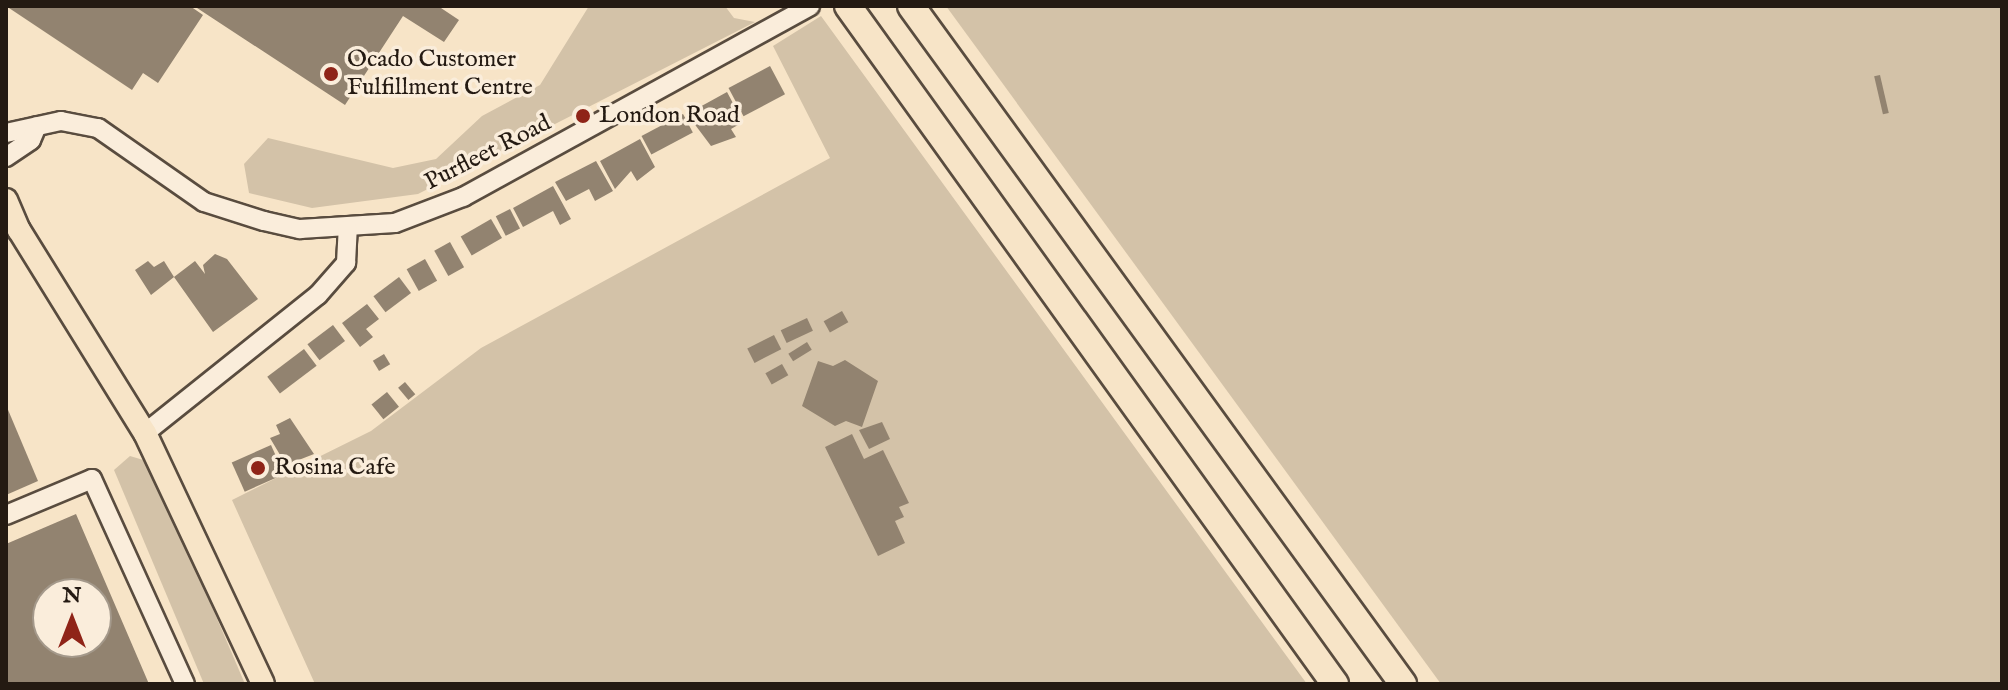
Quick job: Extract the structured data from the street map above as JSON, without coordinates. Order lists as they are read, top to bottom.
{
  "streets": {
    "street": ["Purfleet Road"]
  },
  "places": ["Ocado Customer Fulfillment Centre", "London Road", "Rosina Cafe"],
  "north": "top"
}
